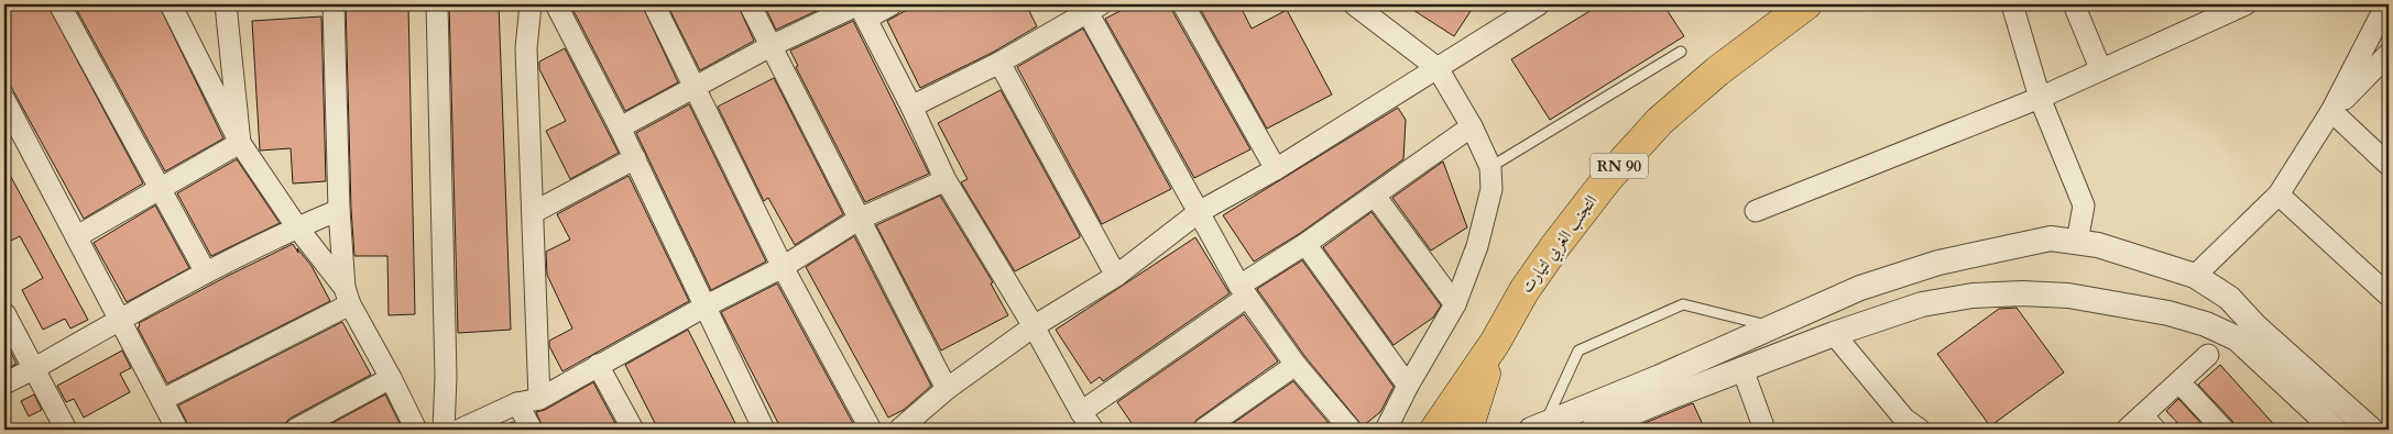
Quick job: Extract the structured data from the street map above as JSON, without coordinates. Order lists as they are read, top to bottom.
{
  "streets": {
    "highway": ["RN 90", "التجنب الغربي لتيارت"]
  }
}
